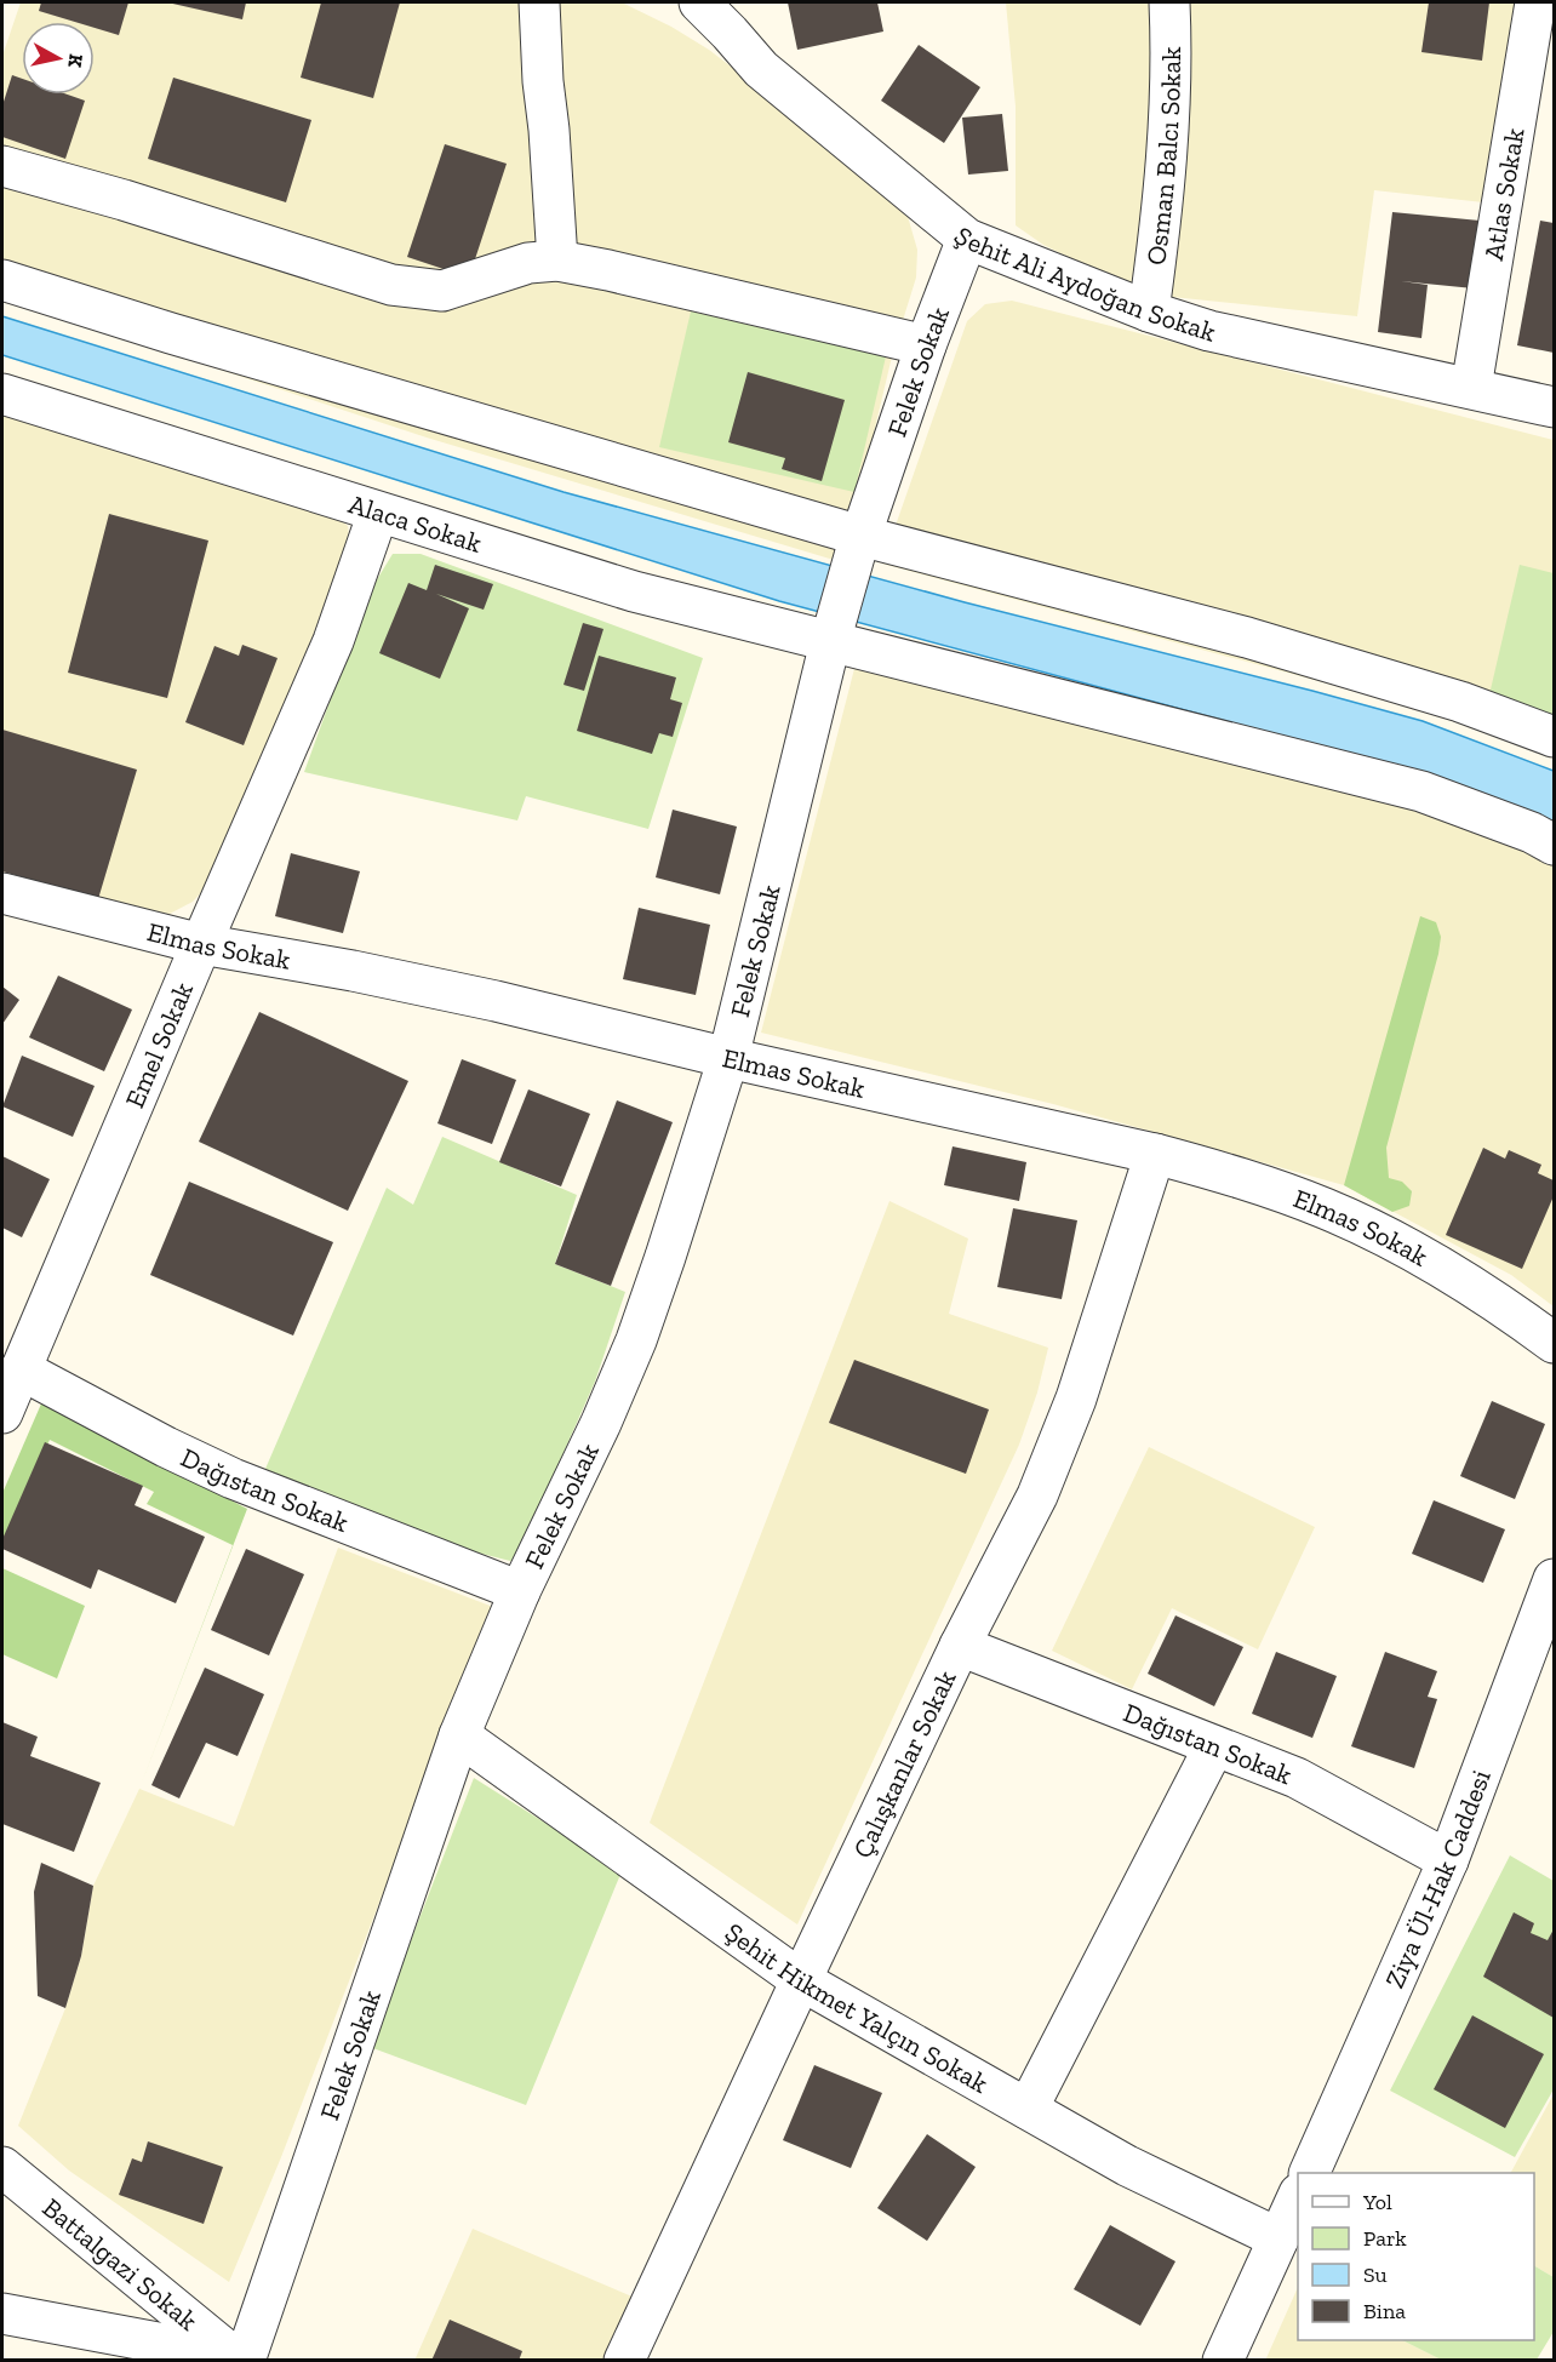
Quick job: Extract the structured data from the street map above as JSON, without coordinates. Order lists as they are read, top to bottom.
{
  "streets": {
    "street": [
      "Osman Balcı Sokak",
      "Atlas Sokak",
      "Şehit Ali Aydoğan Sokak",
      "Felek Sokak",
      "Alaca Sokak",
      "Elmas Sokak",
      "Emel Sokak",
      "Dağıstan Sokak",
      "Çalışkanlar Sokak",
      "Ziya Ül-Hak Caddesi",
      "Şehit Hikmet Yalçın Sokak",
      "Battalgazi Sokak"
    ]
  },
  "crossings": [
    ["Osman Balcı Sokak", "Şehit Ali Aydoğan Sokak"],
    ["Atlas Sokak", "Şehit Ali Aydoğan Sokak"],
    ["Şehit Ali Aydoğan Sokak", "Felek Sokak"],
    ["Felek Sokak", "Alaca Sokak"],
    ["Felek Sokak", "Elmas Sokak"],
    ["Felek Sokak", "Dağıstan Sokak"],
    ["Felek Sokak", "Şehit Hikmet Yalçın Sokak"],
    ["Alaca Sokak", "Emel Sokak"],
    ["Elmas Sokak", "Emel Sokak"],
    ["Elmas Sokak", "Çalışkanlar Sokak"],
    ["Emel Sokak", "Dağıstan Sokak"],
    ["Dağıstan Sokak", "Çalışkanlar Sokak"],
    ["Dağıstan Sokak", "Ziya Ül-Hak Caddesi"],
    ["Çalışkanlar Sokak", "Şehit Hikmet Yalçın Sokak"]
  ],
  "legend": [
    "Yol",
    "Park",
    "Su",
    "Bina"
  ],
  "north": "right"
}
